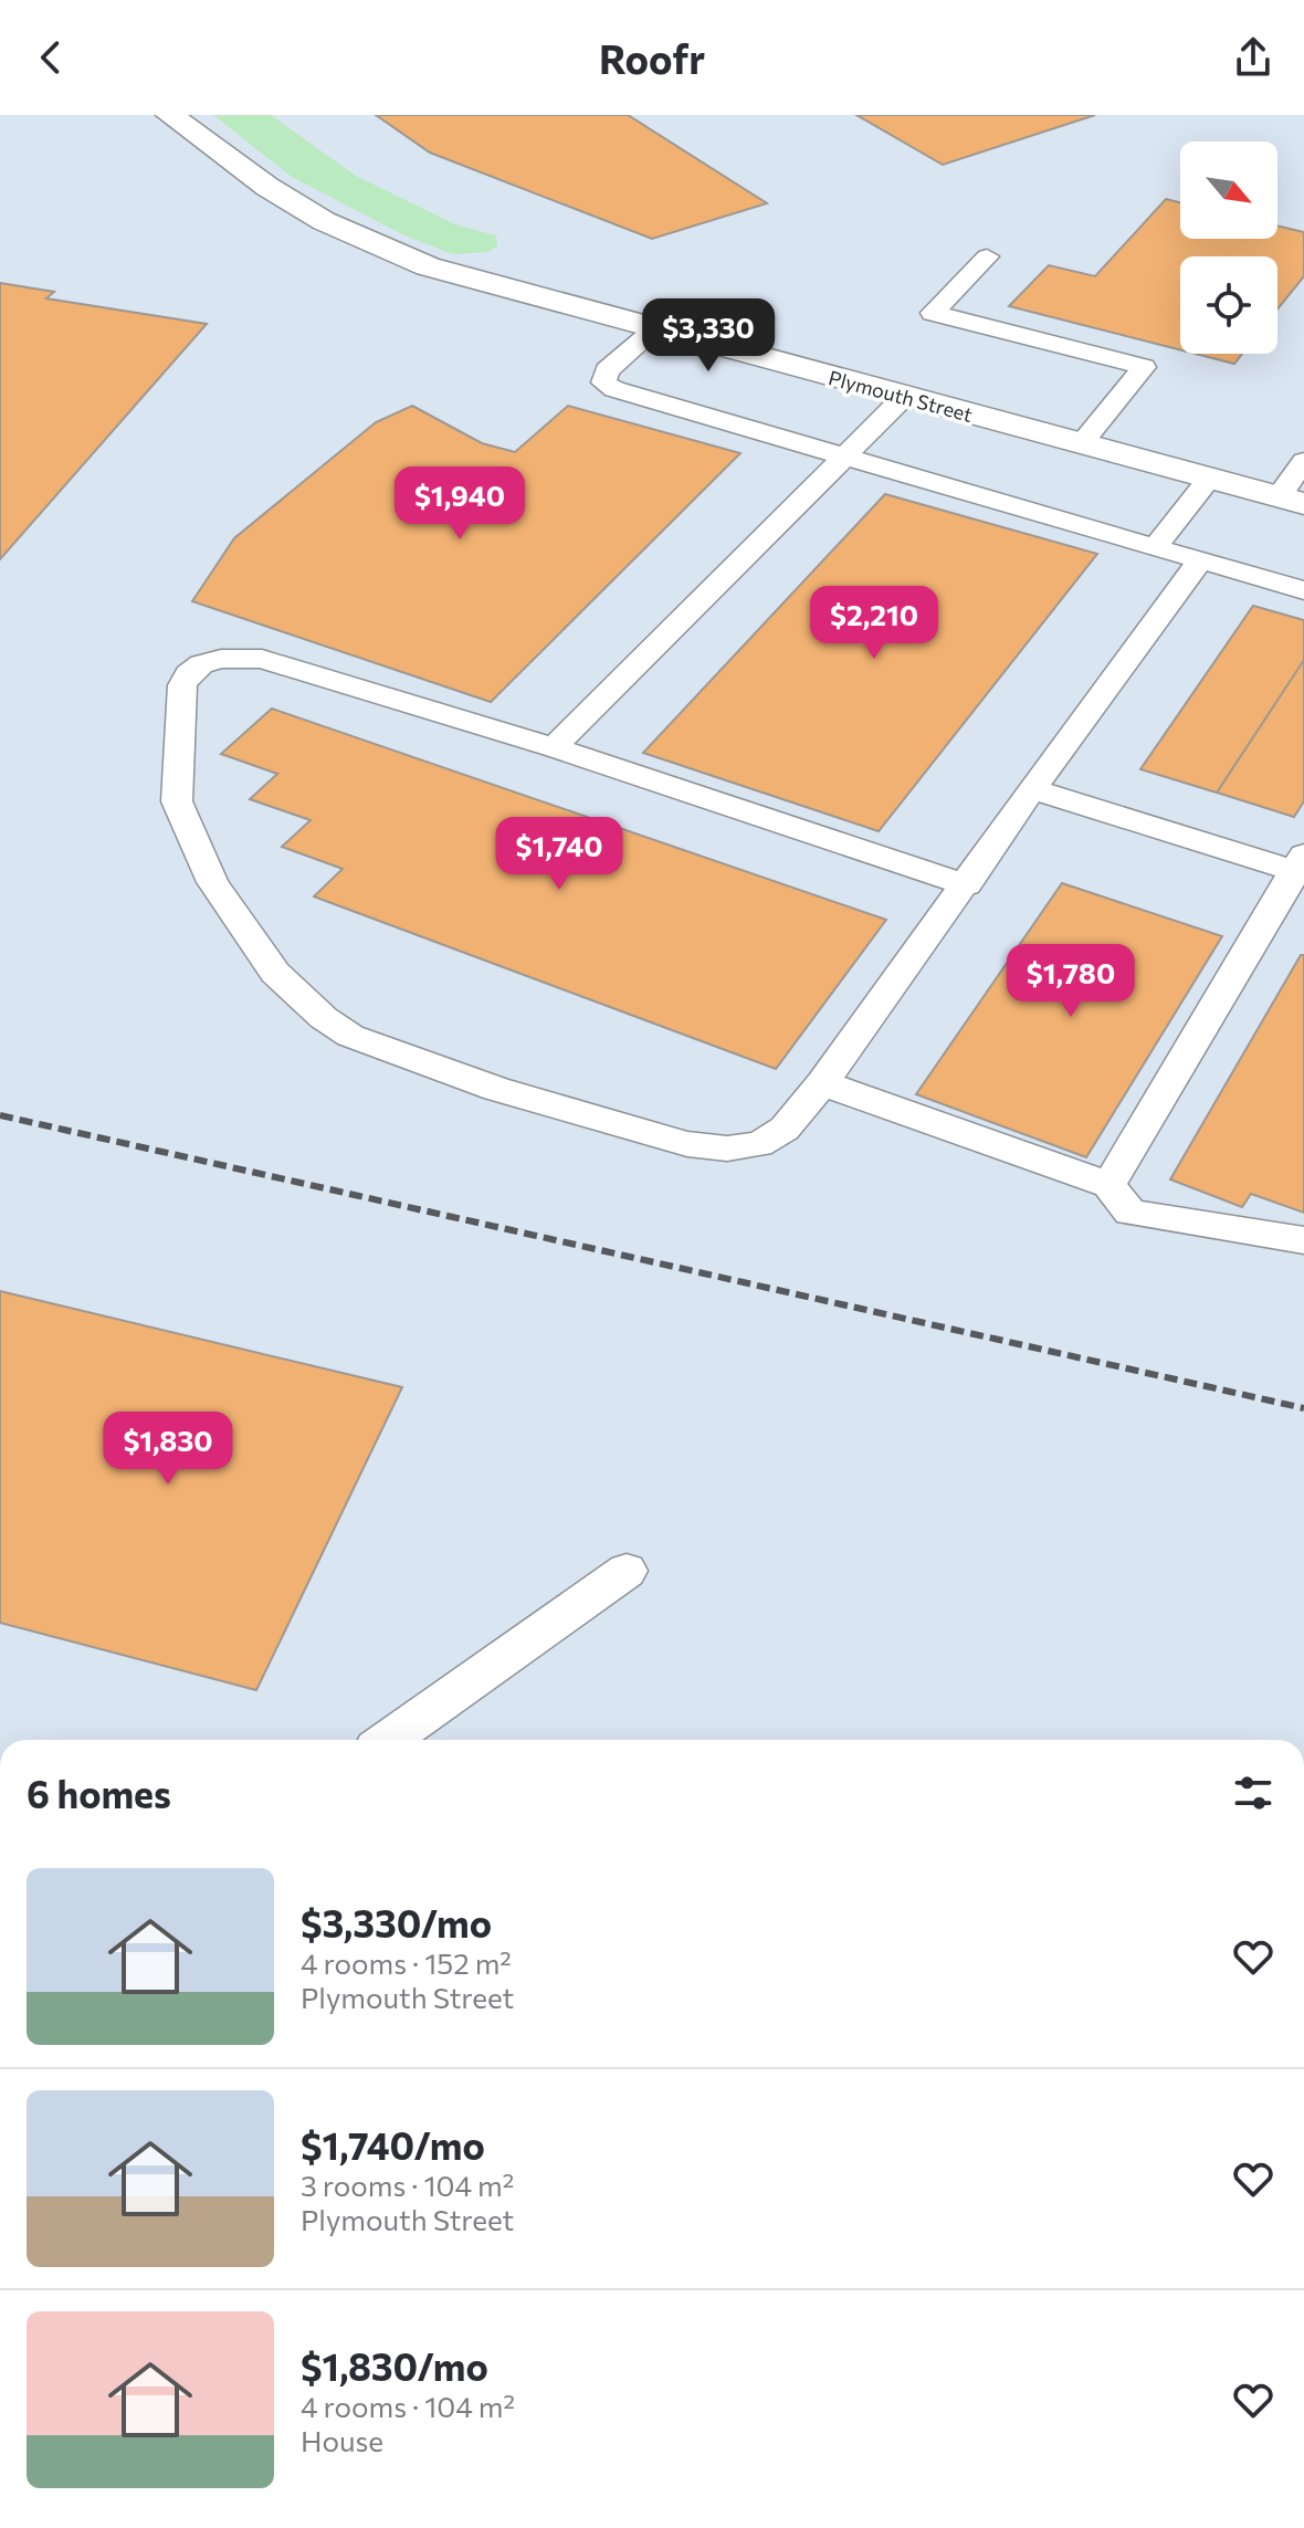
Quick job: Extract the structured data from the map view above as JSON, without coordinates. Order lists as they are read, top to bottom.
{
  "streets": {
    "street": ["Plymouth Street"]
  },
  "north": "bottom right",
  "page": {
    "header": "Roofr",
    "price": [
      "$3,330",
      "$1,940",
      "$2,210",
      "$1,740",
      "$1,780",
      "$1,830"
    ],
    "heading": "6 homes",
    "list": [
      {
        "name": "$3,330/mo",
        "note": "4 rooms · 152 m² · Plymouth Street"
      },
      {
        "name": "$1,740/mo",
        "note": "3 rooms · 104 m² · Plymouth Street"
      },
      {
        "name": "$1,830/mo",
        "note": "4 rooms · 104 m² · House"
      }
    ]
  }
}
